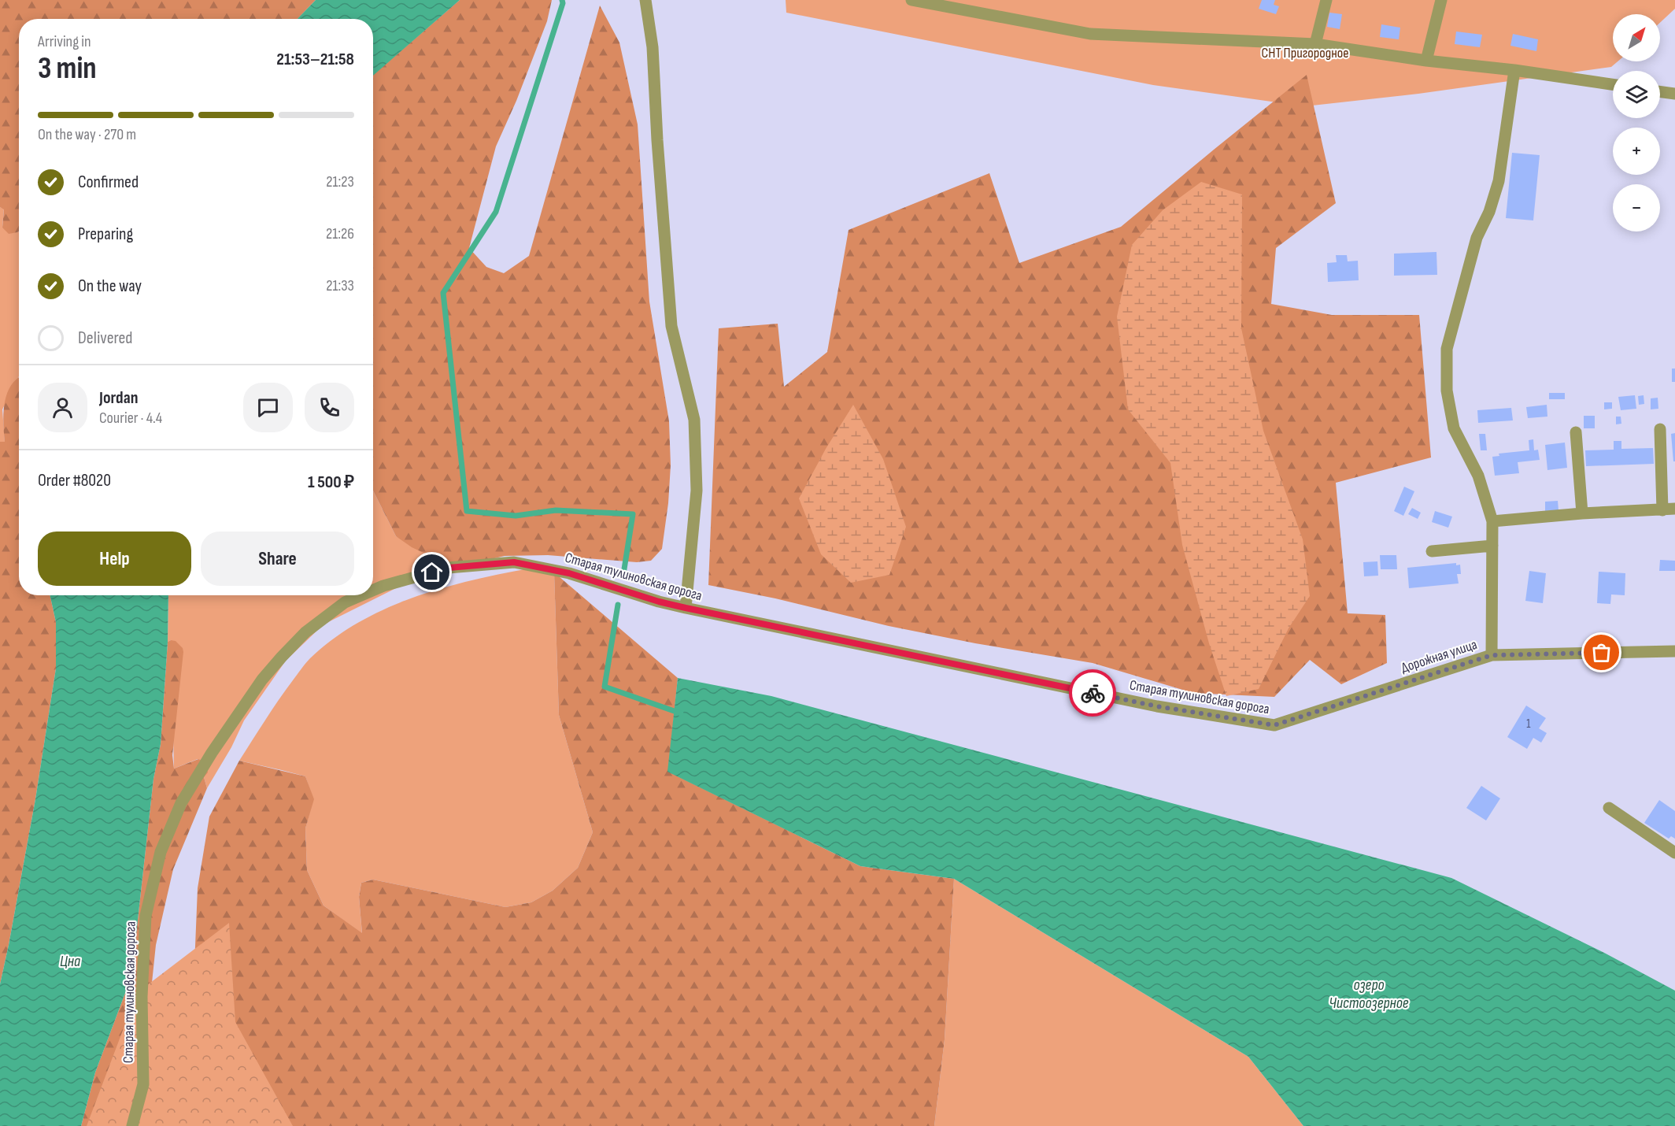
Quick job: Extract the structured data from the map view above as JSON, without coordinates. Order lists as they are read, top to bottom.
{
  "streets": {
    "street": ["Старая тулиновская дорога", "Дорожная улица"]
  },
  "crossings": [
    ["Старая тулиновская дорога", "Дорожная улица"]
  ],
  "water": ["Цна", "озеро Чистоозерное"],
  "parks": ["СНТ Пригородное"],
  "house_numbers": ["1"],
  "north": "top right",
  "page": {
    "map_buttons": ["+", "−"],
    "heading": ["3 min", "Arriving in", "21:53–21:58"],
    "panel": [
      "Jordan",
      "Courier · 4.4",
      "Order #8020",
      "1 500 ₽"
    ],
    "bar": "On the way · 270 m",
    "list": [
      ["Confirmed", "21:23"],
      ["Preparing", "21:26"],
      ["On the way", "21:33"],
      "Delivered"
    ],
    "buttons": ["Help", "Share"]
  }
}
